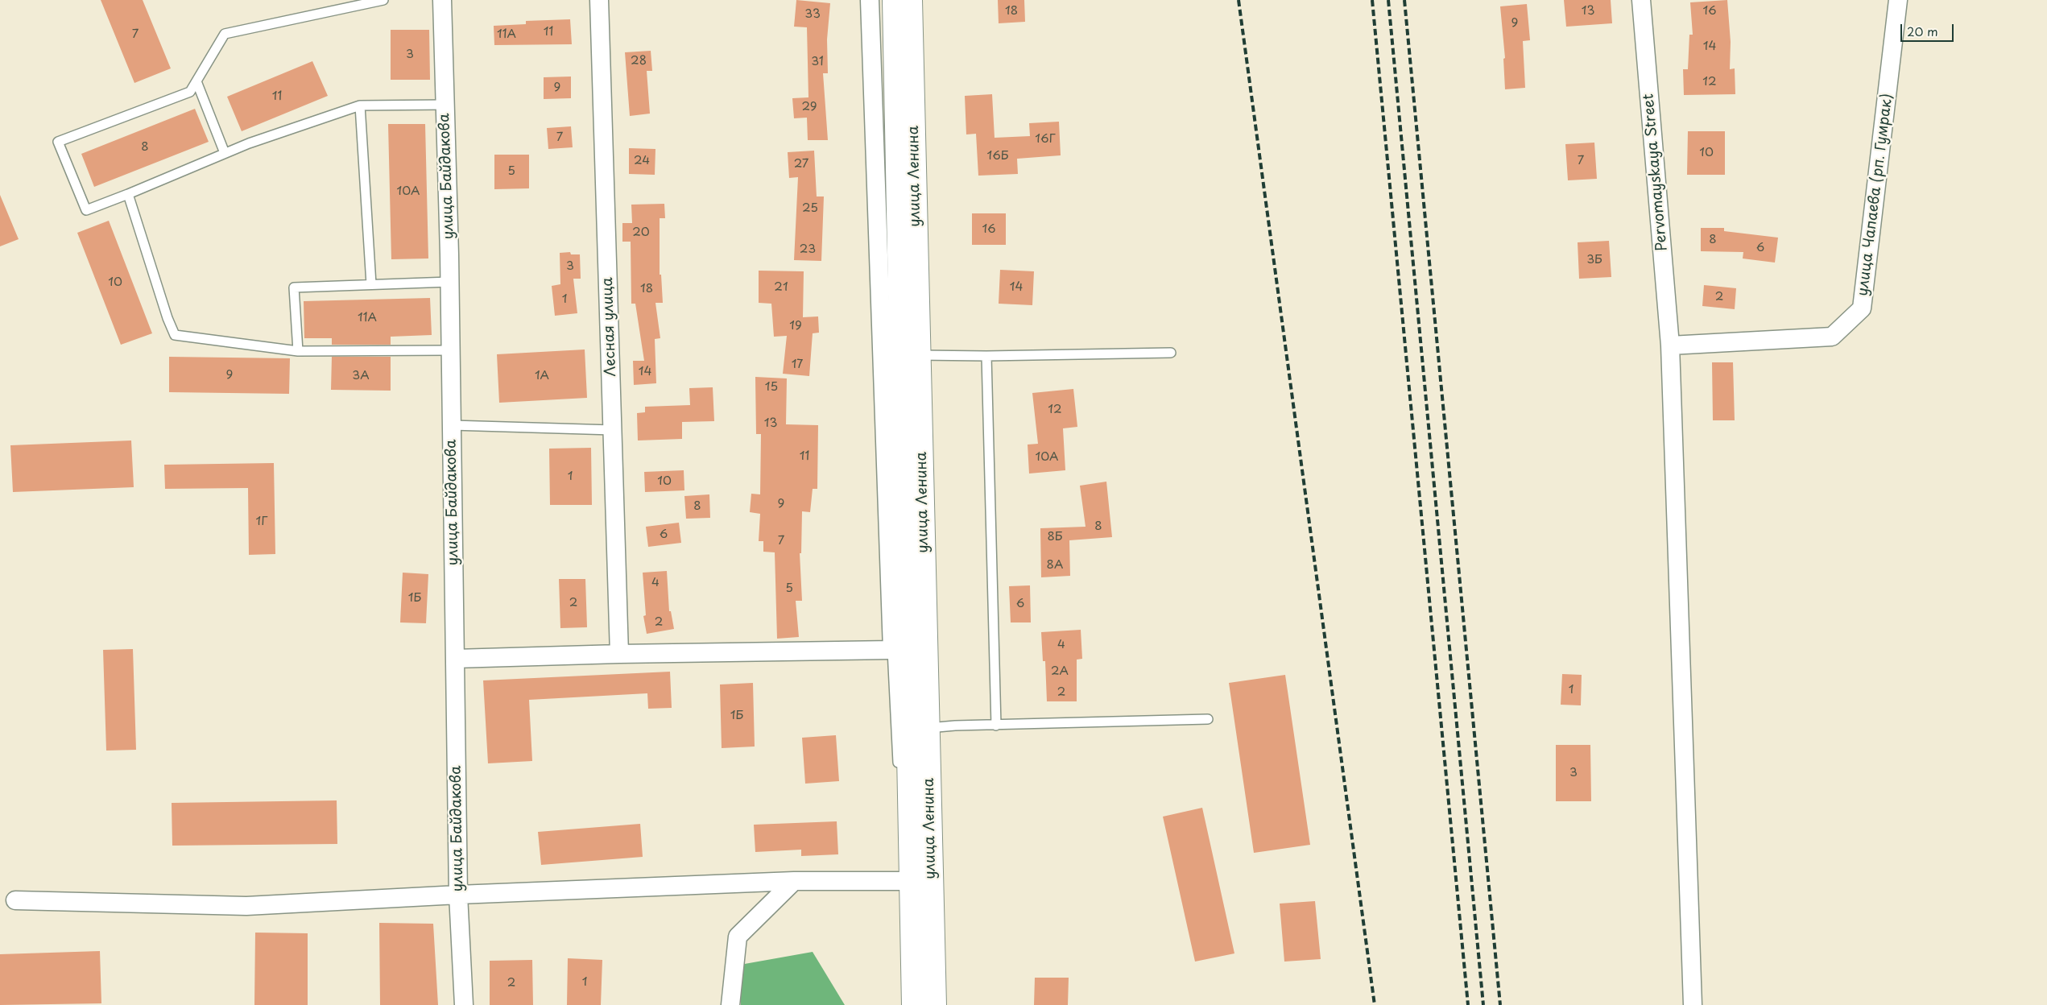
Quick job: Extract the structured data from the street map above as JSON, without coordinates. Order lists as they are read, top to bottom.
{
  "streets": {
    "main road": ["улица Ленина"],
    "street": [
      "Pervomayskaya Street",
      "улица Байдакова",
      "улица Чапаева (рп. Гумрак)",
      "Лесная улица"
    ]
  },
  "crossings": [
    ["Pervomayskaya Street", "улица Чапаева (рп. Гумрак)"]
  ],
  "house_numbers": [
    "18",
    "13",
    "16",
    "33",
    "9",
    "11",
    "7",
    "11А",
    "14",
    "3",
    "28",
    "31",
    "12",
    "9",
    "11",
    "29",
    "7",
    "16Г",
    "8",
    "10",
    "16Б",
    "24",
    "7",
    "27",
    "5",
    "10А",
    "25",
    "16",
    "20",
    "8",
    "6",
    "23",
    "3Б",
    "3",
    "10",
    "21",
    "14",
    "18",
    "2",
    "1",
    "11А",
    "19",
    "17",
    "14",
    "9",
    "3А",
    "1А",
    "15",
    "12",
    "13",
    "11",
    "10А",
    "1",
    "10",
    "9",
    "8",
    "1Г",
    "8",
    "6",
    "8Б",
    "7",
    "8А",
    "4",
    "5",
    "1Б",
    "2",
    "6",
    "2",
    "4",
    "2А",
    "1",
    "2",
    "1Б",
    "3",
    "1",
    "2"
  ],
  "scale_bar": "20 m"
}
